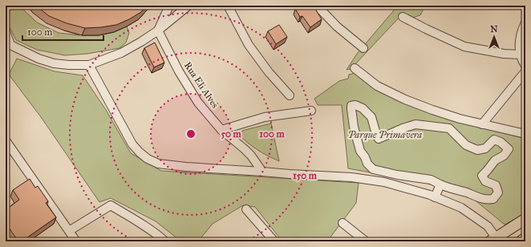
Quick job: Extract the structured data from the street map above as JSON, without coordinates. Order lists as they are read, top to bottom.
{
  "streets": {
    "street": ["Rua Eli Alves"]
  },
  "parks": ["Parque Primavera"],
  "scale_bar": "100 m",
  "north": "top",
  "rings": ["50 m", "100 m", "150 m"]
}
